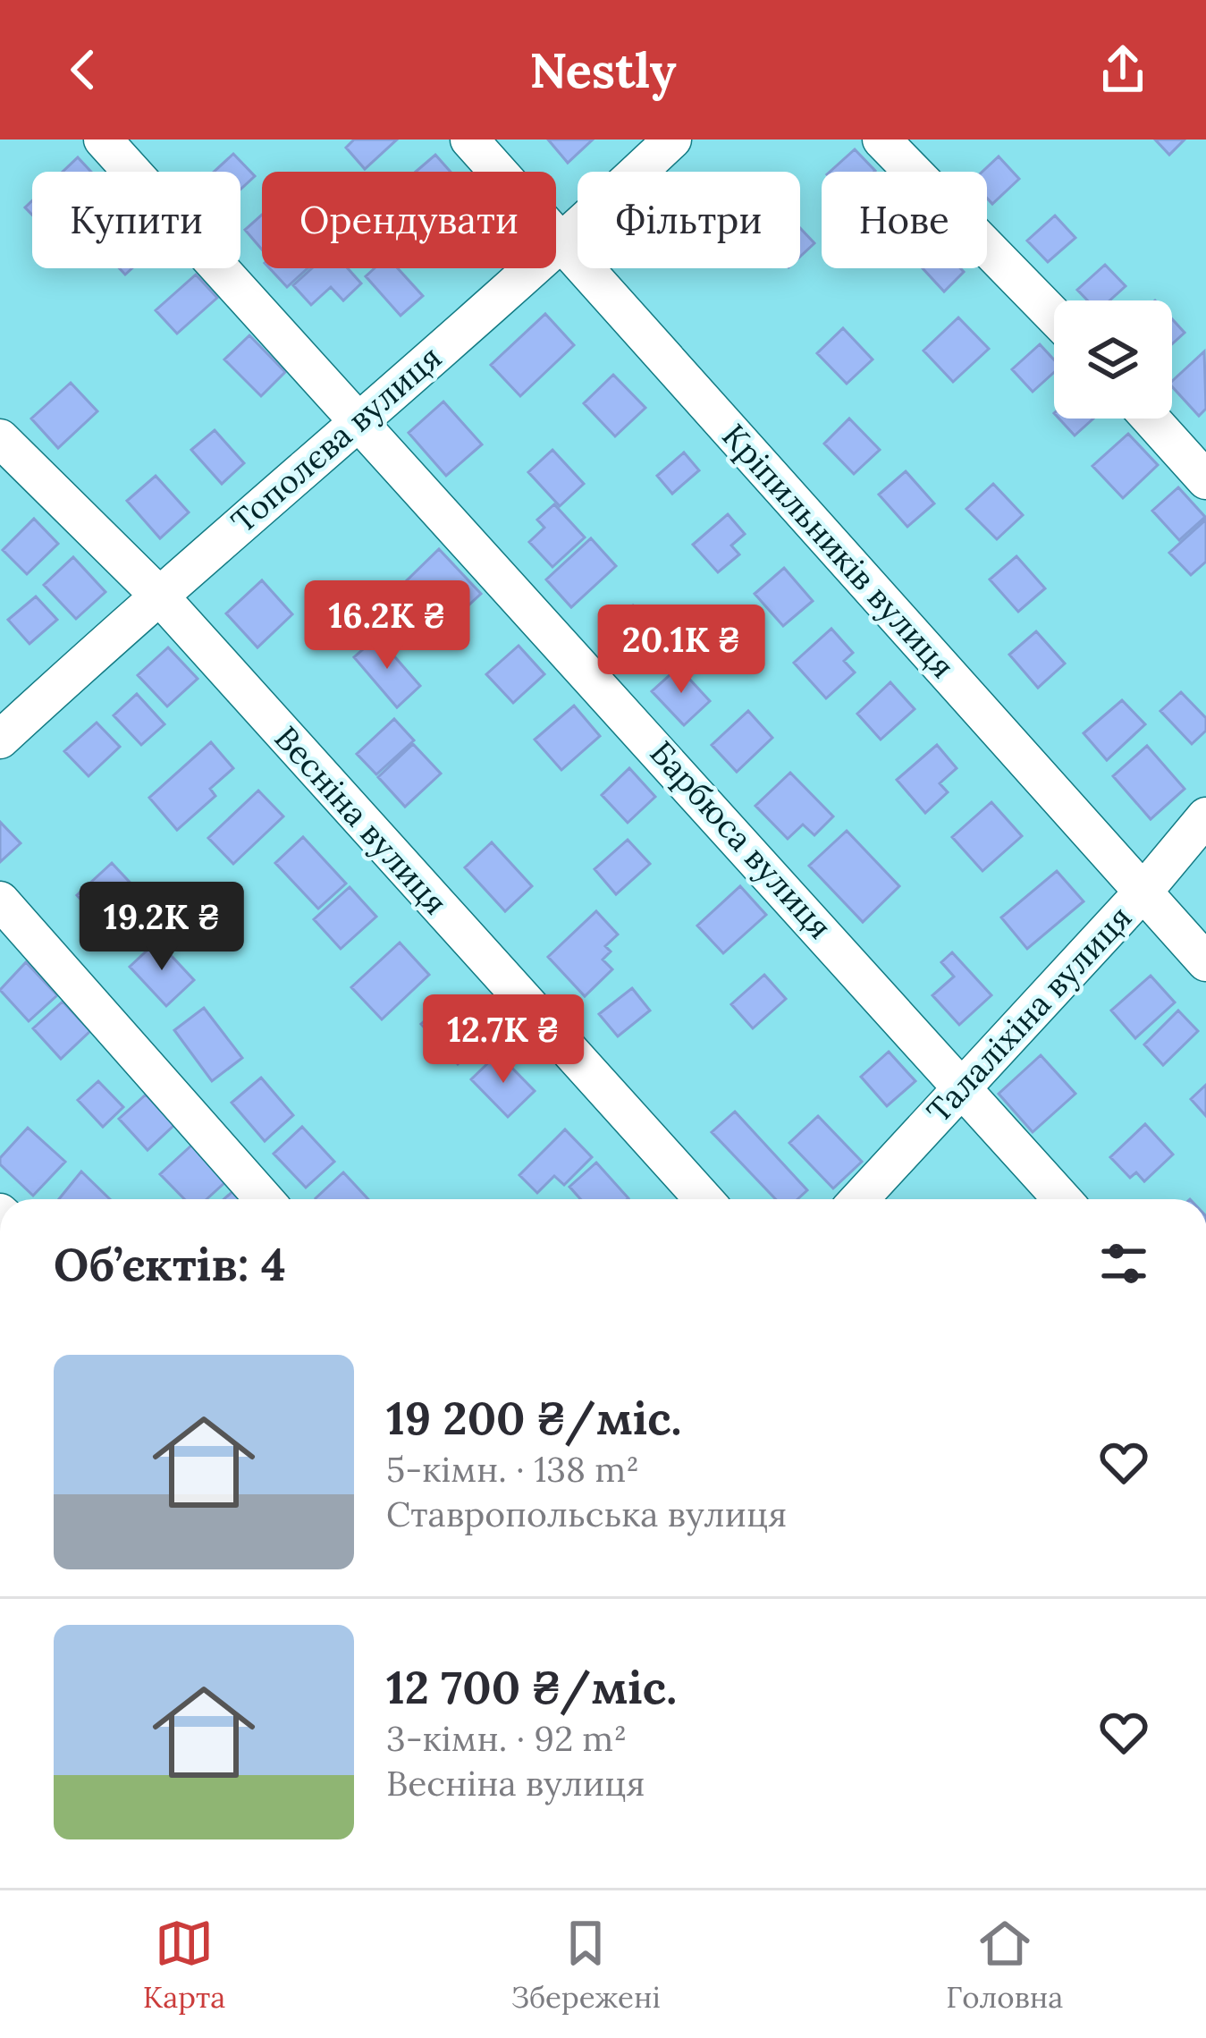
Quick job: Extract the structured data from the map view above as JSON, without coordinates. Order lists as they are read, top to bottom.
{
  "streets": {
    "street": [
      "Тополєва вулиця",
      "Кріпильників вулиця",
      "Весніна вулиця",
      "Барбюса вулиця",
      "Талаліхіна вулиця"
    ]
  },
  "crossings": [
    ["Тополєва вулиця", "Кріпильників вулиця"],
    ["Тополєва вулиця", "Весніна вулиця"],
    ["Тополєва вулиця", "Барбюса вулиця"],
    ["Кріпильників вулиця", "Талаліхіна вулиця"],
    ["Барбюса вулиця", "Талаліхіна вулиця"]
  ],
  "page": {
    "header": "Nestly",
    "chip": [
      "Купити",
      "Орендувати",
      "Фільтри",
      "Нове"
    ],
    "price": [
      "16.2K ₴",
      "20.1K ₴",
      "19.2K ₴",
      "12.7K ₴"
    ],
    "heading": "Об’єктів: 4",
    "list": [
      {
        "name": "19 200 ₴/міс.",
        "note": "5-кімн. · 138 m² · Ставропольська вулиця"
      },
      {
        "name": "12 700 ₴/міс.",
        "note": "3-кімн. · 92 m² · Весніна вулиця"
      }
    ],
    "tabs": ["Карта", "Збережені", "Головна"]
  }
}
